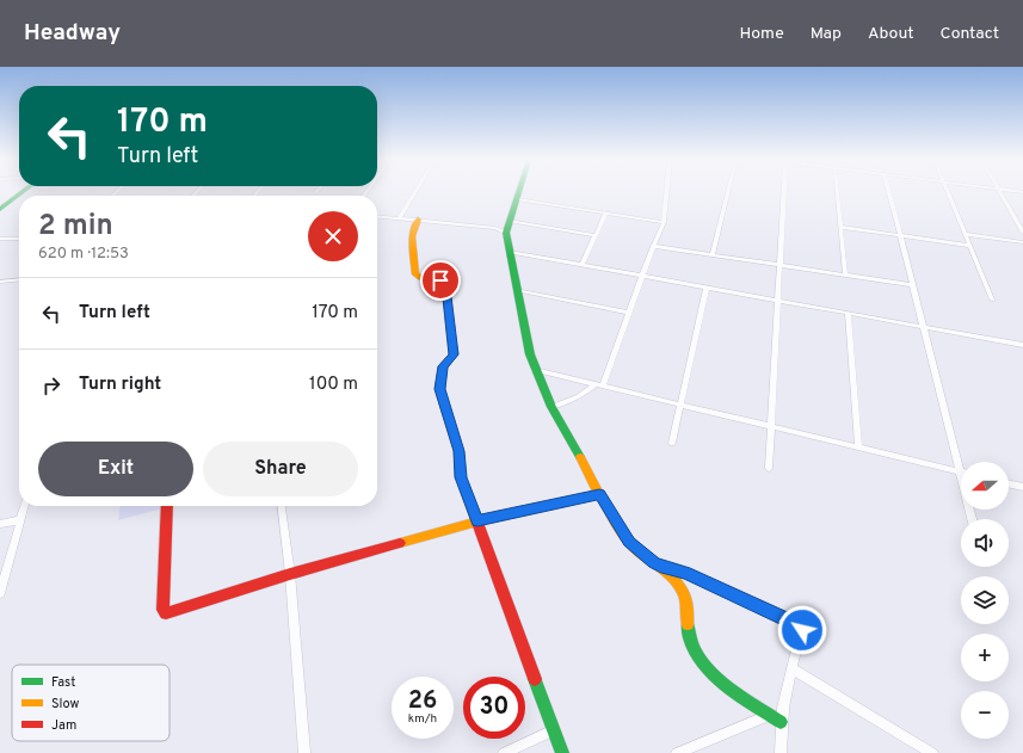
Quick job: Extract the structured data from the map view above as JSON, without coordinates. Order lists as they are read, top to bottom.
{
  "legend": ["Fast", "Slow", "Jam"],
  "north": "left",
  "page": {
    "header": "Headway",
    "nav": [
      "Home",
      "Map",
      "About",
      "Contact"
    ],
    "turn": ["170 m", "Turn left"],
    "heading": ["2 min", "620 m · 12:53"],
    "list": [
      {
        "name": "Turn left",
        "value": "170 m"
      },
      {
        "name": "Turn right",
        "value": "100 m"
      }
    ],
    "buttons": ["Exit", "Share"],
    "map_buttons": ["+", "−"],
    "speed": "26 km/h",
    "limit": "30"
  }
}
